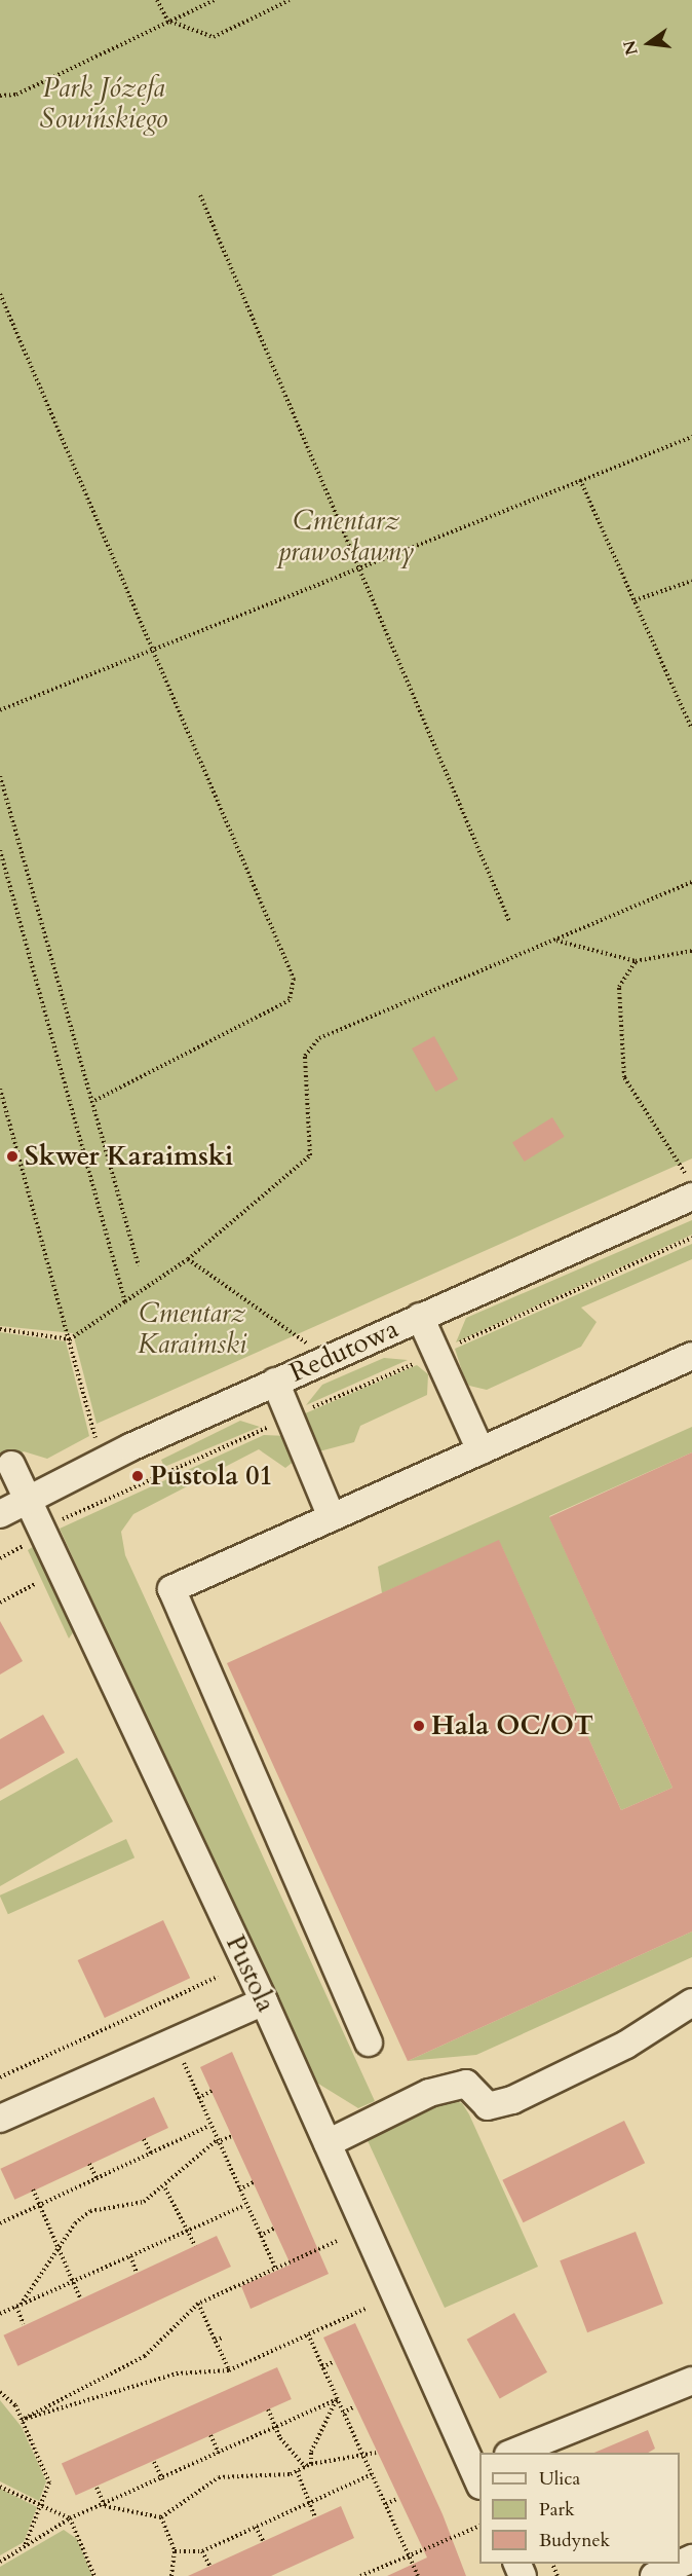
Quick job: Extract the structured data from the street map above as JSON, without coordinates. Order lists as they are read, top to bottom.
{
  "streets": {
    "street": ["Redutowa", "Pustola"]
  },
  "crossings": [
    ["Redutowa", "Pustola"]
  ],
  "parks": ["Park Józefa Sowińskiego", "Cmentarz prawosławny", "Cmentarz Karaimski"],
  "places": ["Skwer Karaimski", "Pustola 01", "Hala OC/OT"],
  "legend": ["Ulica", "Park", "Budynek"],
  "north": "left"
}
